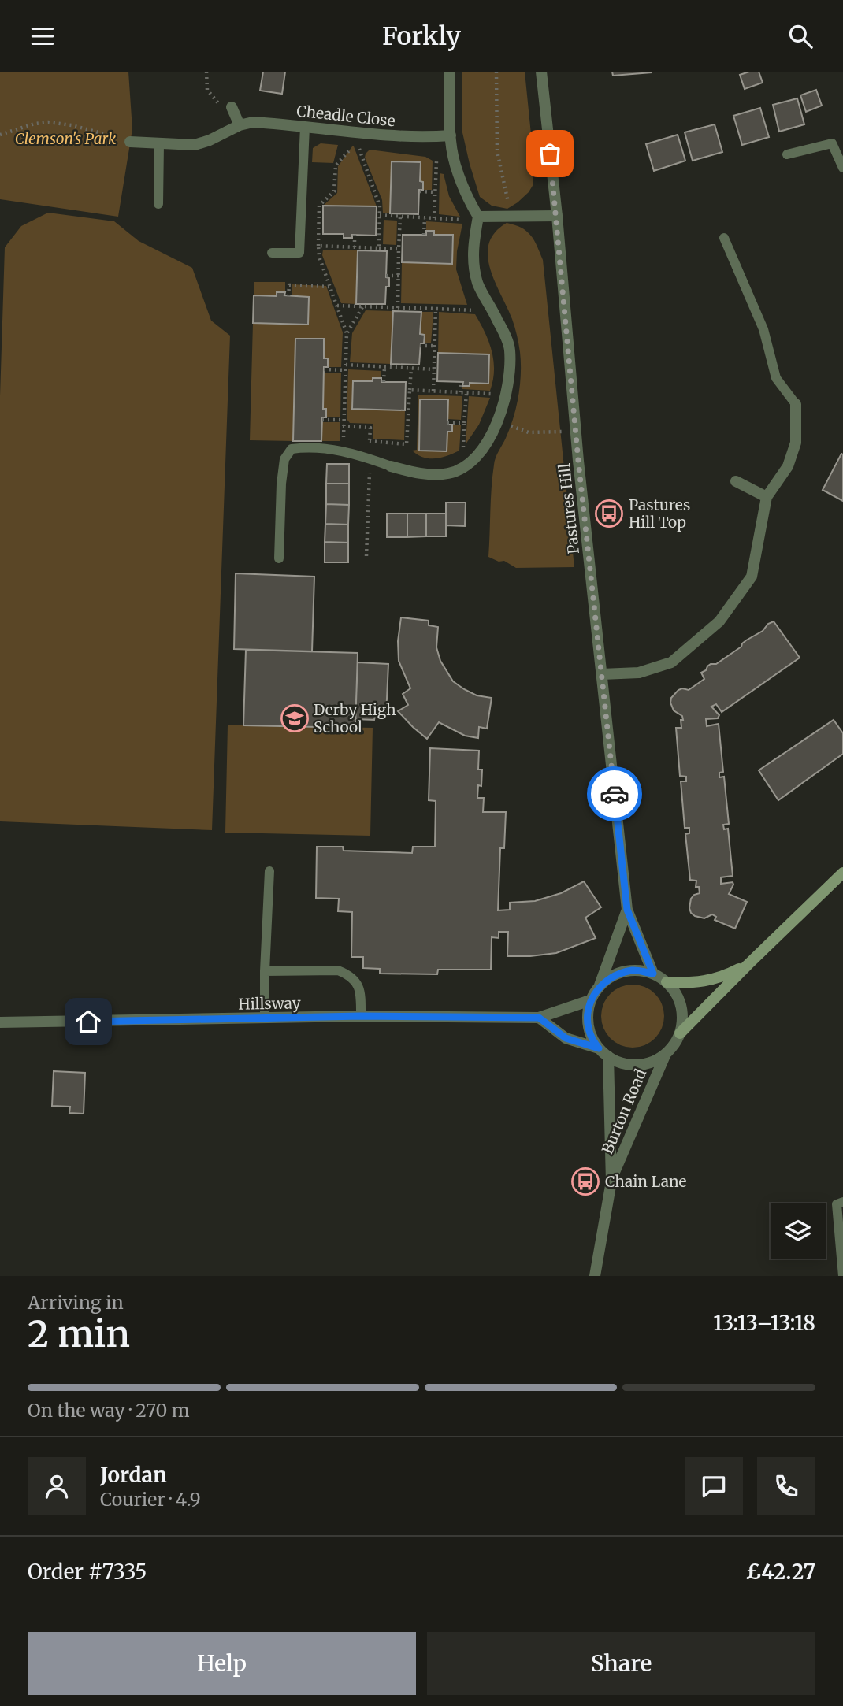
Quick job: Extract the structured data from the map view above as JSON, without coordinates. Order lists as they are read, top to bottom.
{
  "streets": {
    "street": [
      "Cheadle Close",
      "Pastures Hill",
      "Hillsway",
      "Burton Road"
    ]
  },
  "crossings": [
    ["Pastures Hill", "Hillsway"],
    ["Pastures Hill", "Burton Road"],
    ["Hillsway", "Burton Road"]
  ],
  "parks": ["Clemson's Park"],
  "places": {
    "bus stop": ["Pastures Hill Top", "Chain Lane"],
    "school or university": ["Derby High School"]
  },
  "page": {
    "header": "Forkly",
    "heading": ["2 min", "Arriving in", "13:13–13:18"],
    "panel": [
      "Jordan",
      "Courier · 4.9",
      "Order #7335",
      "£42.27"
    ],
    "bar": "On the way · 270 m",
    "buttons": ["Help", "Share"]
  }
}
